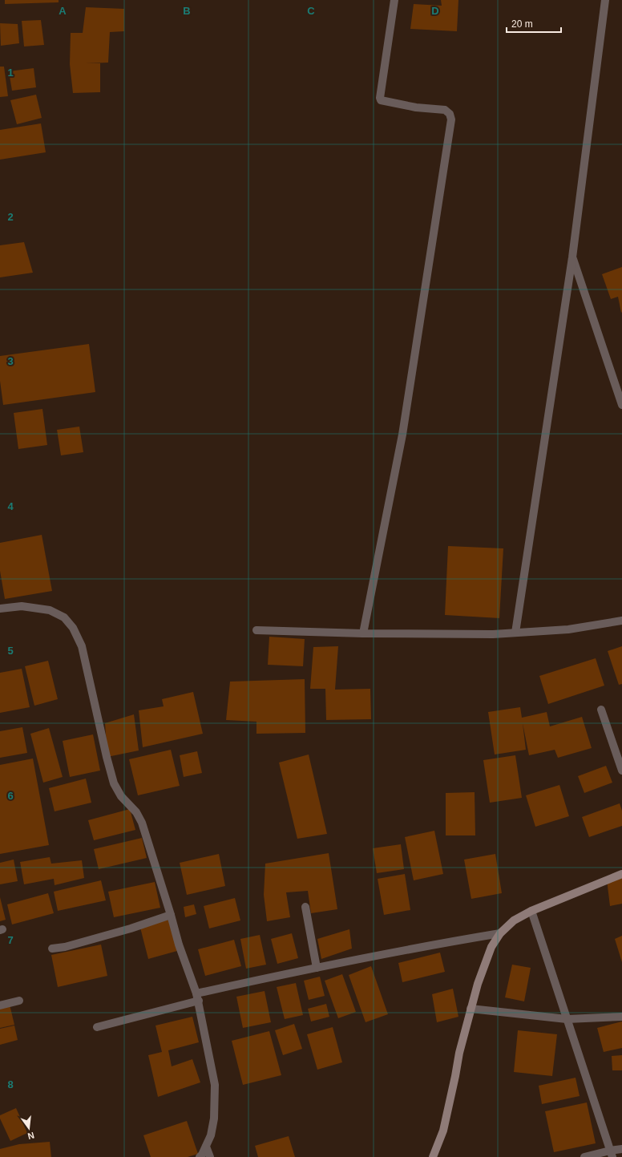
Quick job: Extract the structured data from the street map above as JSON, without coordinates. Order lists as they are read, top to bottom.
{
  "scale_bar": "20 m",
  "north": "bottom",
  "grid": {
    "columns": [
      "A",
      "B",
      "C",
      "D"
    ],
    "rows": [
      "1",
      "2",
      "3",
      "4",
      "5",
      "6",
      "7",
      "8"
    ]
  }
}
